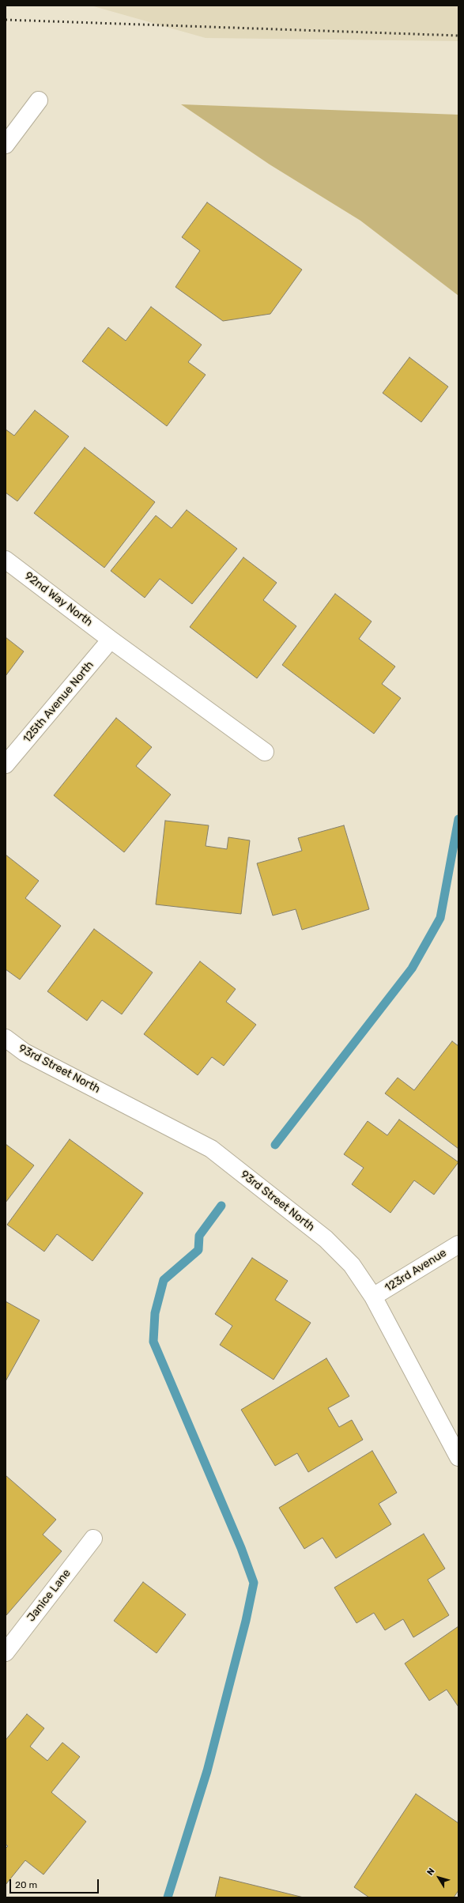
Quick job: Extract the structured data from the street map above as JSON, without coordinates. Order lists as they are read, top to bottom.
{
  "streets": {
    "street": [
      "92nd Way North",
      "125th Avenue North",
      "93rd Street North",
      "123rd Avenue",
      "Janice Lane"
    ]
  },
  "crossings": [
    ["92nd Way North", "125th Avenue North"],
    ["93rd Street North", "123rd Avenue"]
  ],
  "scale_bar": "20 m",
  "north": "top left"
}
